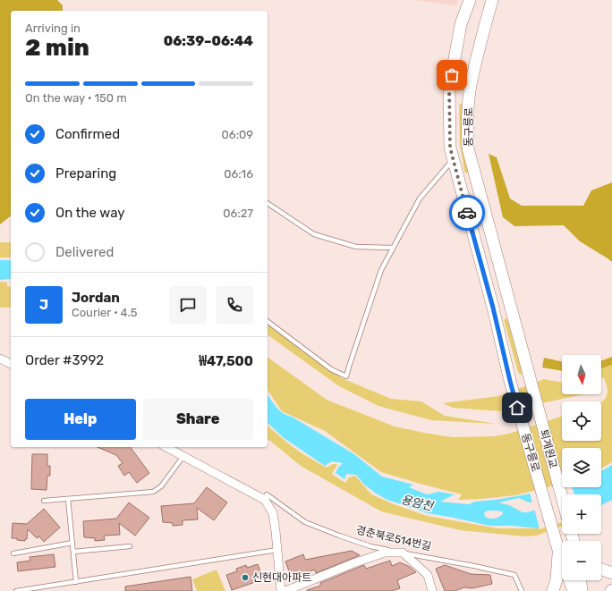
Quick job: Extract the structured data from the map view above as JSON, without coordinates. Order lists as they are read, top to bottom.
{
  "streets": {
    "street": ["동구릉로", "퇴계원교", "경춘북로514번길"]
  },
  "crossings": [
    ["동구릉로", "퇴계원교"]
  ],
  "water": ["용암천"],
  "places": ["신현대아파트"],
  "north": "bottom",
  "page": {
    "heading": ["2 min", "Arriving in", "06:39–06:44"],
    "panel": [
      "Jordan",
      "Courier · 4.5",
      "Order #3992",
      "₩47,500"
    ],
    "bar": "On the way · 150 m",
    "list": [
      ["Confirmed", "06:09"],
      ["Preparing", "06:16"],
      ["On the way", "06:27"],
      "Delivered"
    ],
    "round": "J",
    "map_buttons": ["+", "−"],
    "buttons": ["Help", "Share"]
  }
}
